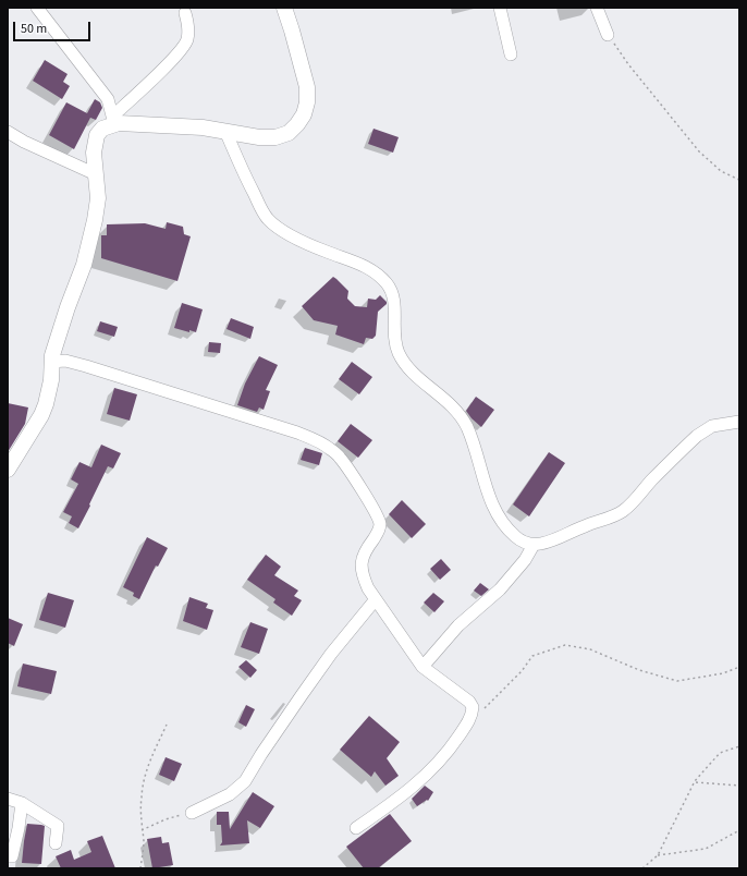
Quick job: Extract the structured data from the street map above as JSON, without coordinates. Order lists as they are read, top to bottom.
{
  "scale_bar": "50 m"
}
